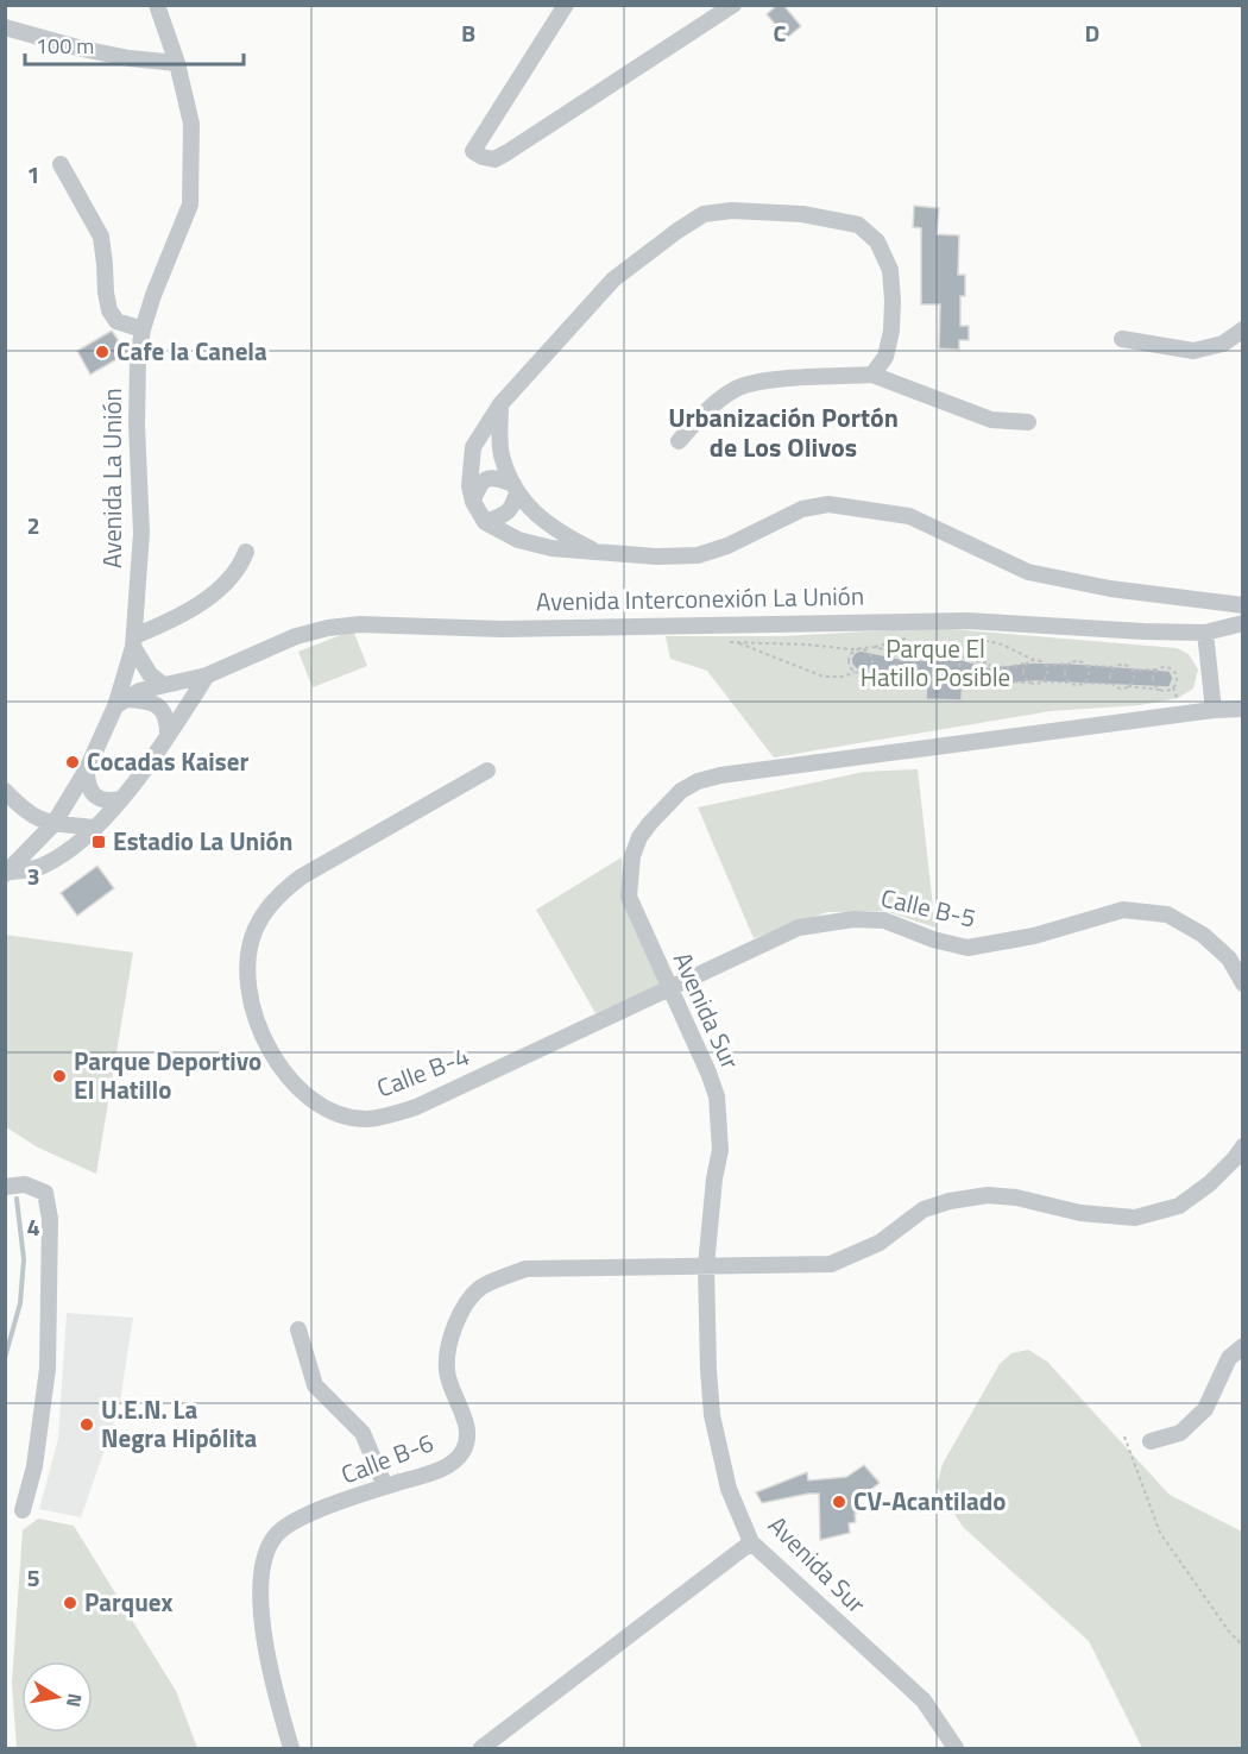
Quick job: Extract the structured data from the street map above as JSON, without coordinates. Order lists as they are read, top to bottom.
{
  "streets": {
    "street": [
      "Avenida La Unión",
      "Avenida Interconexión La Unión",
      "Calle B-5",
      "Avenida Sur",
      "Calle B-4",
      "Calle B-6"
    ]
  },
  "crossings": [
    ["Avenida La Unión", "Avenida Interconexión La Unión"],
    ["Calle B-5", "Avenida Sur"],
    ["Calle B-5", "Calle B-4"],
    ["Avenida Sur", "Calle B-4"],
    ["Avenida Sur", "Calle B-6"]
  ],
  "districts": ["Urbanización Portón de Los Olivos"],
  "parks": ["Parque El Hatillo Posible"],
  "places": {
    "other": [
      "Cafe la Canela",
      "Cocadas Kaiser",
      "Parque Deportivo El Hatillo",
      "U.E.N. La Negra Hipólita",
      "CV-Acantilado",
      "Parquex"
    ],
    "transit": ["Estadio La Unión"]
  },
  "scale_bar": "100 m",
  "north": "right",
  "grid": {
    "columns": ["B", "C", "D"],
    "rows": [
      "1",
      "2",
      "3",
      "4",
      "5"
    ]
  }
}
